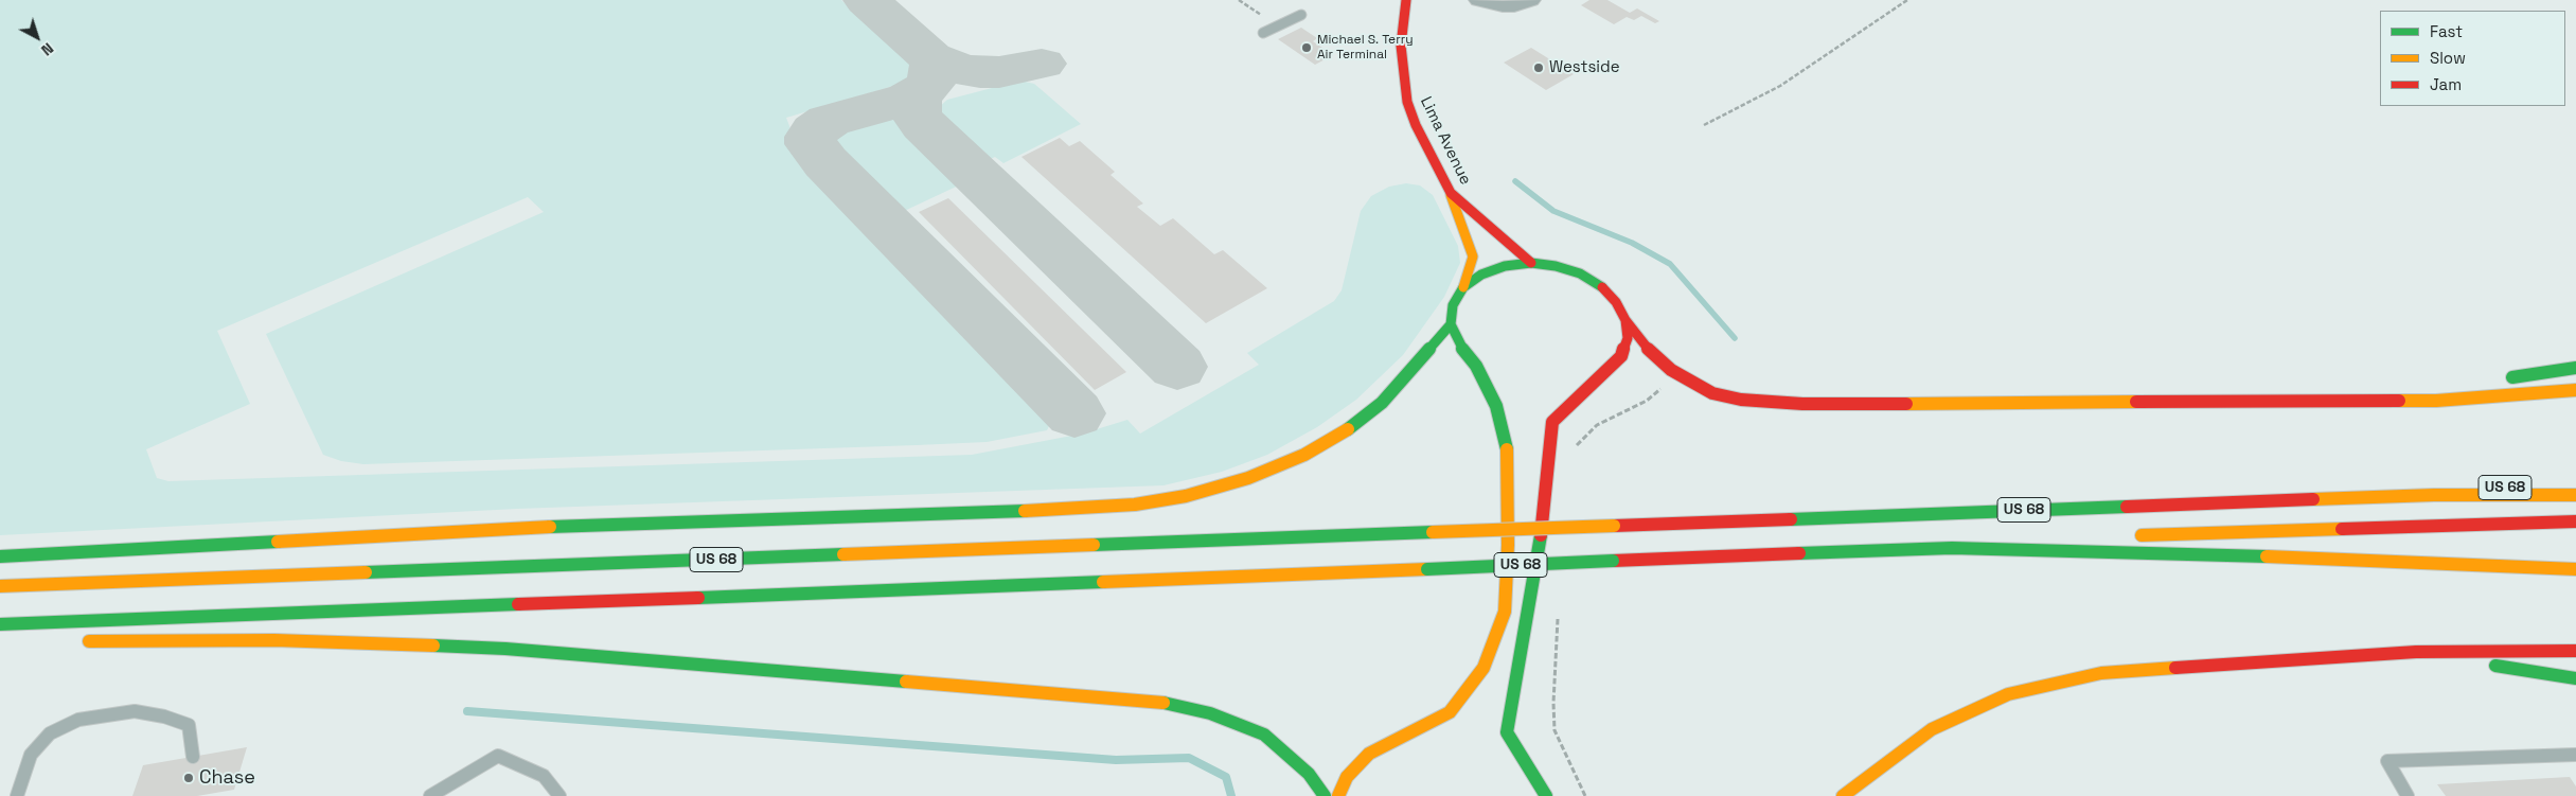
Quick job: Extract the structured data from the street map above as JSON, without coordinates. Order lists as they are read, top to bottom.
{
  "streets": {
    "main road": ["Lima Avenue", "US 68"]
  },
  "places": ["Michael S. Terry Air Terminal", "Westside", "Chase"],
  "legend": ["Fast", "Slow", "Jam"],
  "north": "bottom right"
}
